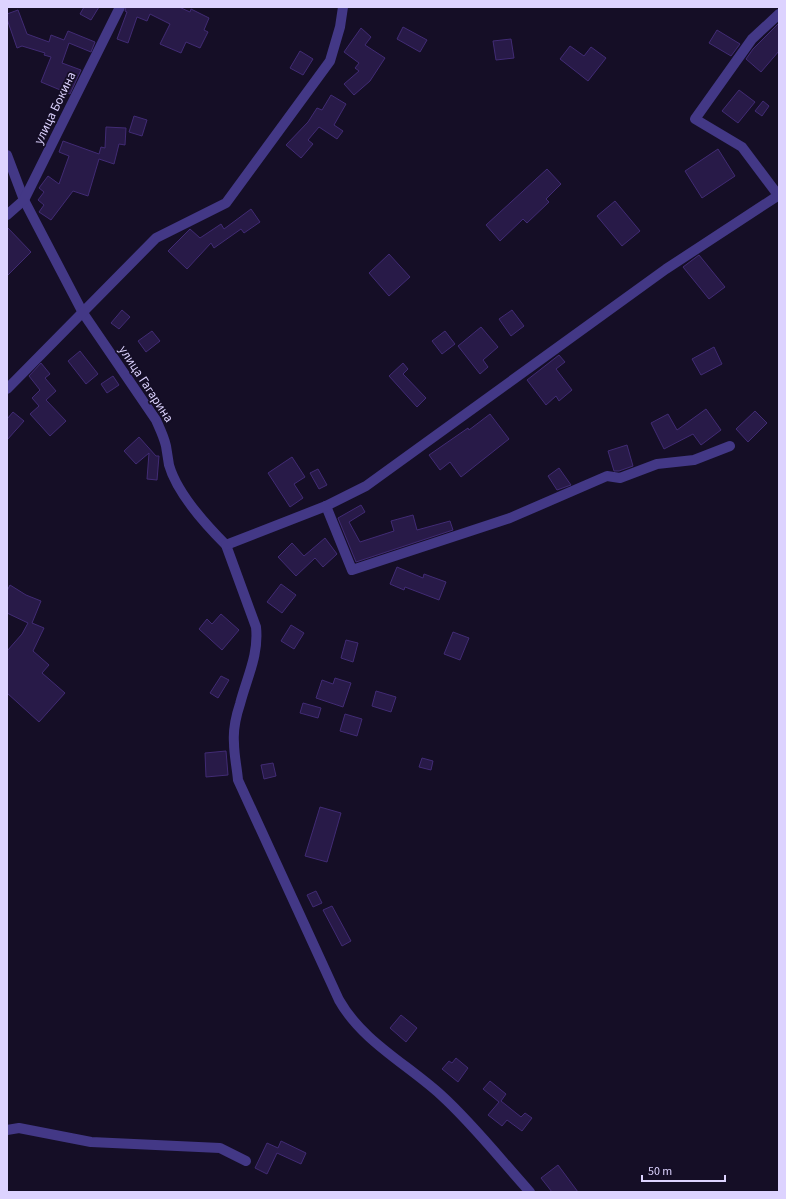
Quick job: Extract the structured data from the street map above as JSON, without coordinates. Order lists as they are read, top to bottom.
{
  "streets": {
    "street": ["улица Бокина", "улица Гагарина"]
  },
  "crossings": [
    ["улица Бокина", "улица Гагарина"]
  ],
  "scale_bar": "50 m"
}
